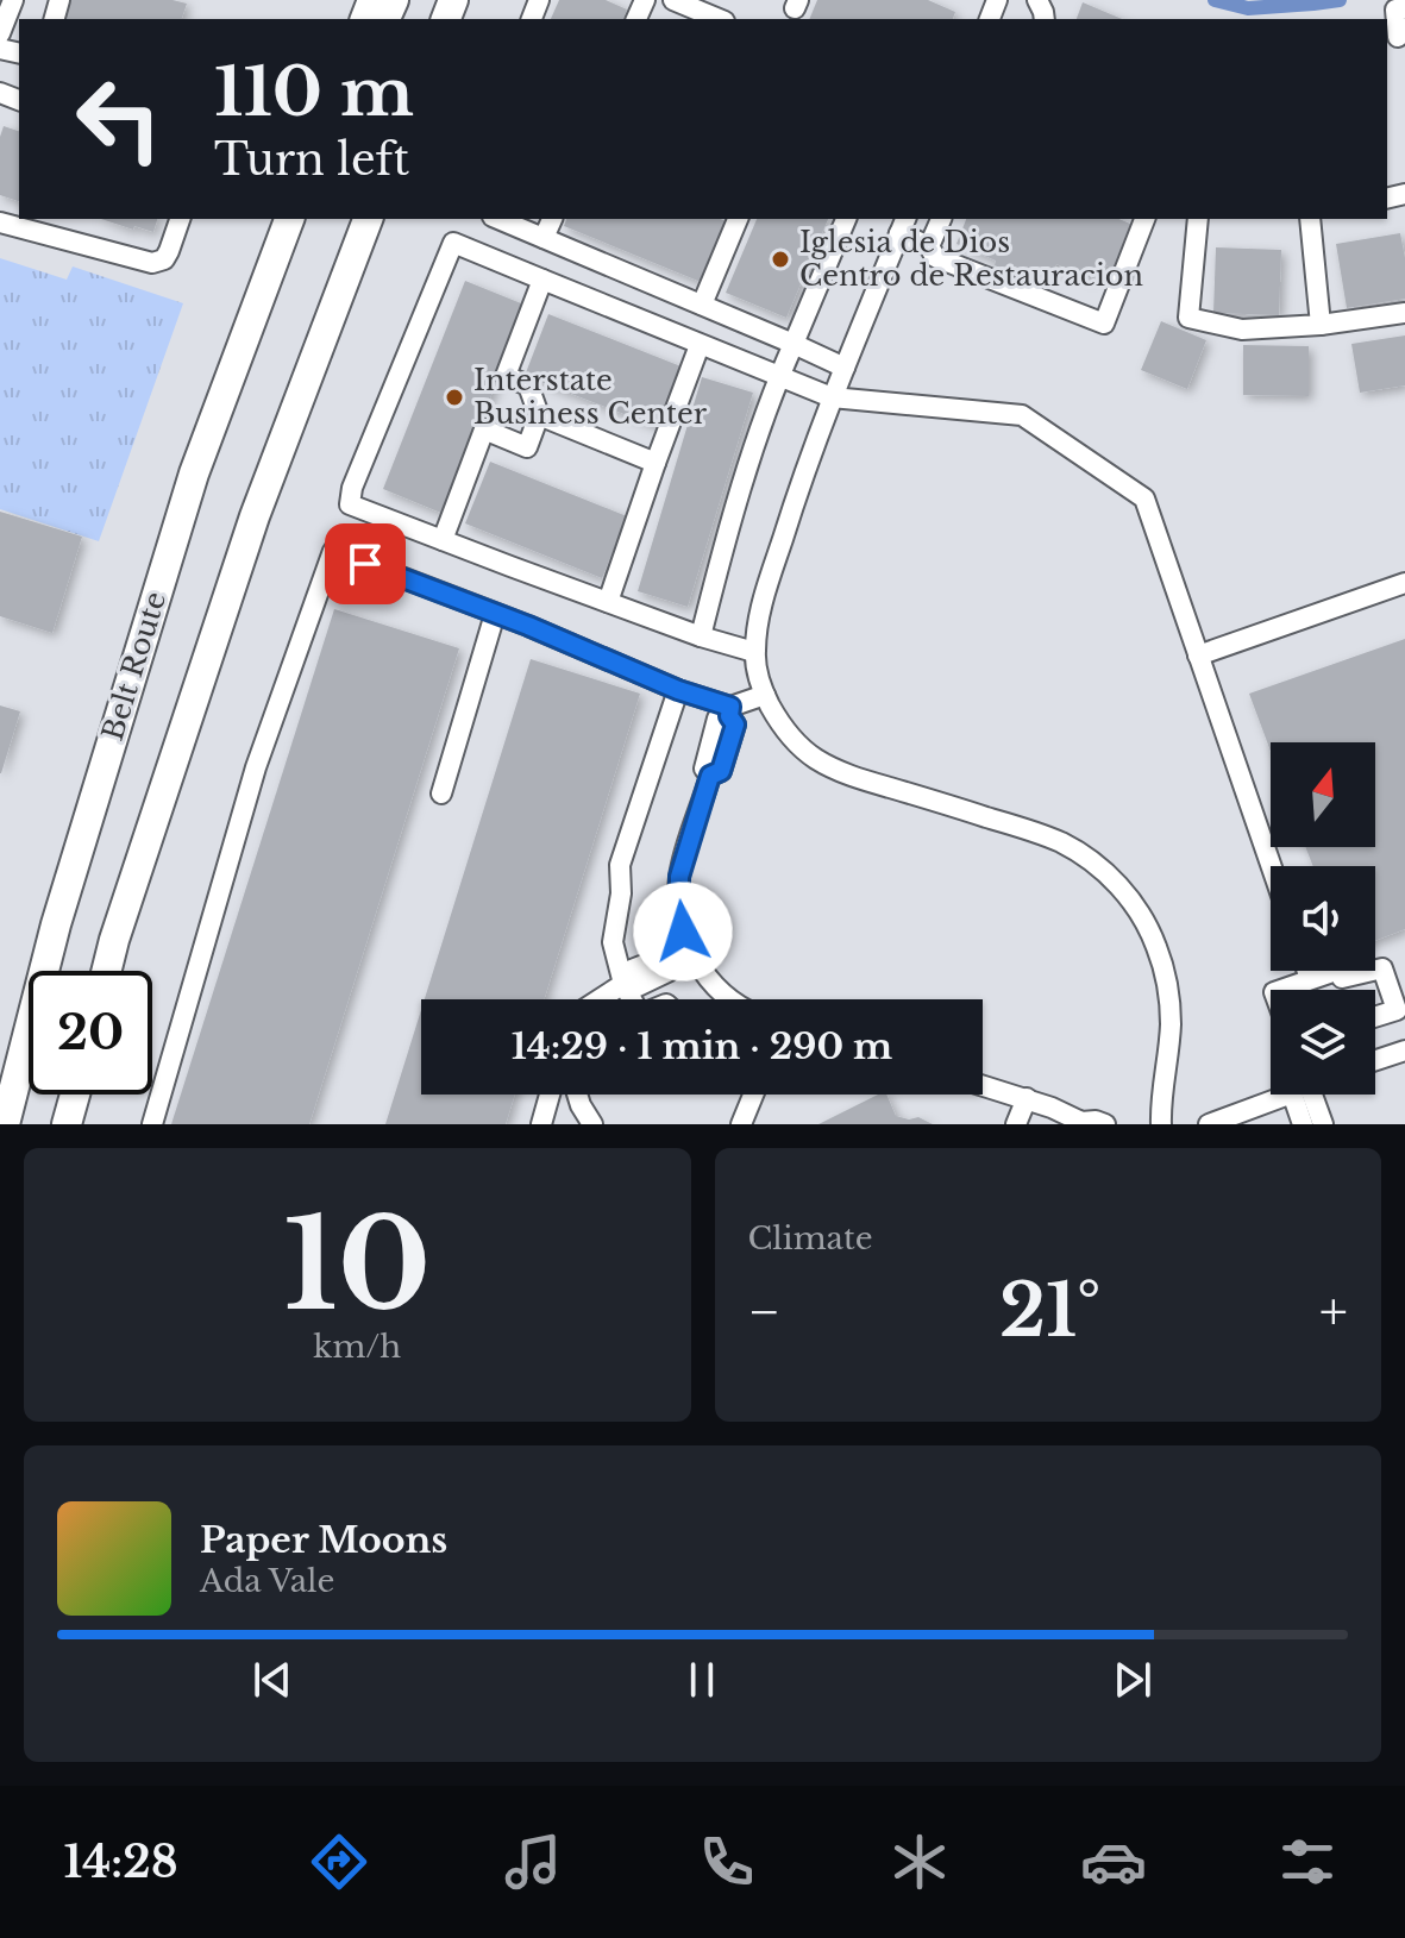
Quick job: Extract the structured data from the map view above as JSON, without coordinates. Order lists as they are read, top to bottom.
{
  "streets": {
    "highway": ["Belt Route"]
  },
  "places": ["Iglesia de Dios Centro de Restauracion", "Interstate Business Center"],
  "north": "top",
  "page": {
    "turn": ["110 m", "Turn left"],
    "limit": "20",
    "trip": "14:29 · 1 min · 290 m",
    "tile": [
      ["10", "km/h"],
      "Climate"
    ],
    "heat": ["−", "21°", "+"],
    "song": ["Paper Moons", "Ada Vale"],
    "tabs": "14:28"
  }
}
